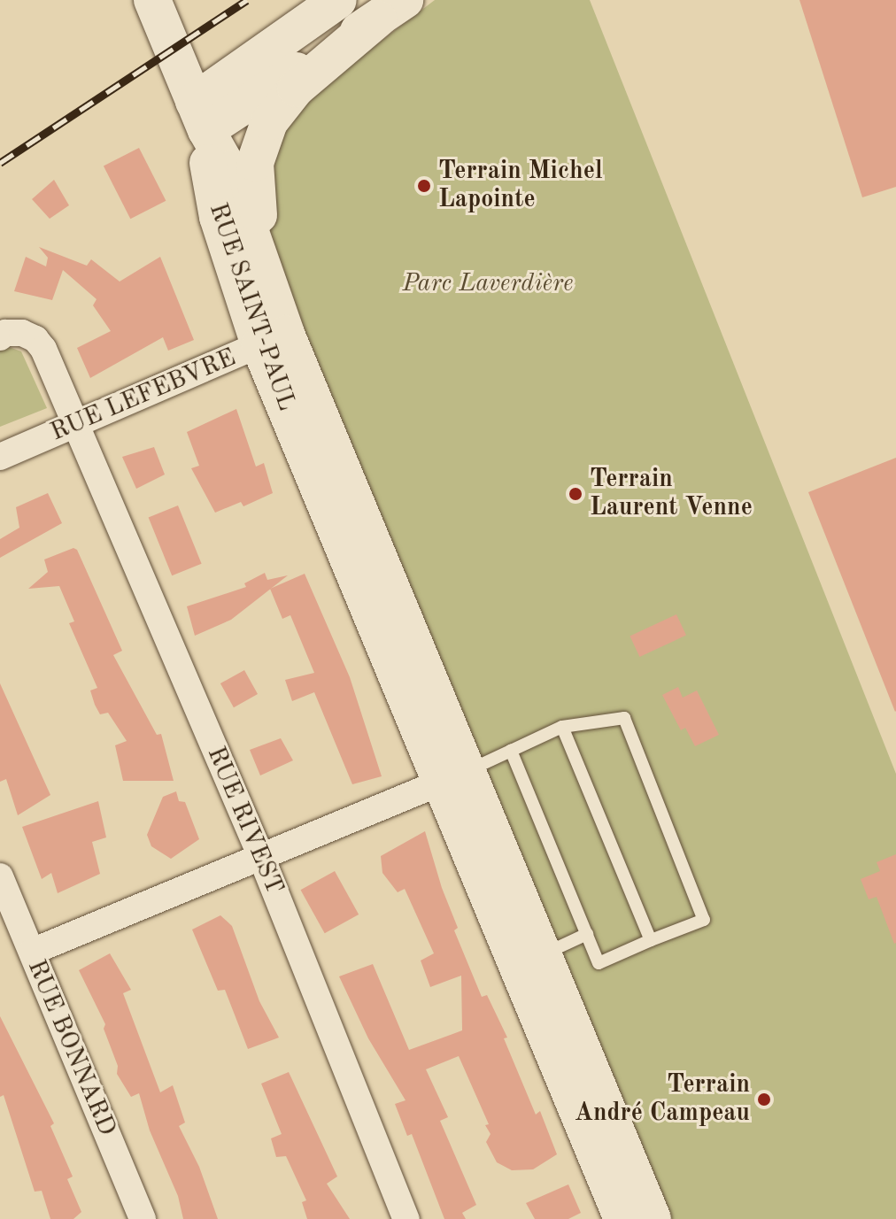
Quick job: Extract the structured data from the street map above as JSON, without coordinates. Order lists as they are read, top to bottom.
{
  "streets": {
    "street": [
      "RUE SAINT-PAUL",
      "RUE LEFEBVRE",
      "RUE RIVEST",
      "RUE BONNARD"
    ]
  },
  "crossings": [
    ["RUE SAINT-PAUL", "RUE LEFEBVRE"],
    ["RUE LEFEBVRE", "RUE RIVEST"]
  ],
  "parks": ["Parc Laverdière"],
  "places": ["Terrain Michel Lapointe", "Terrain Laurent Venne", "Terrain André Campeau"]
}
